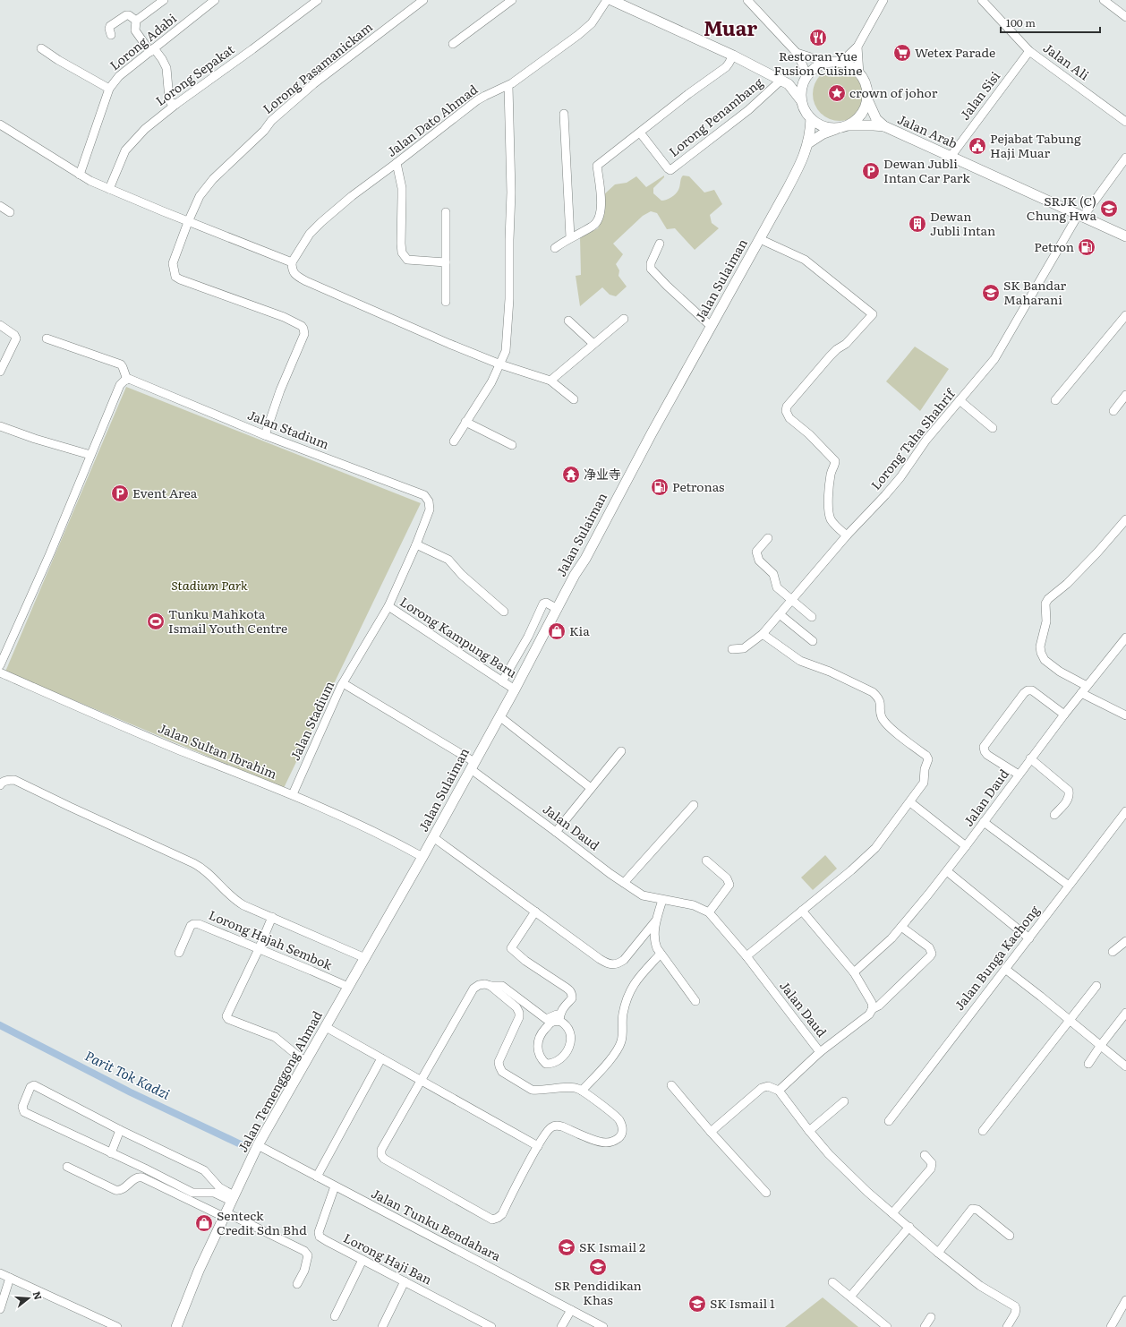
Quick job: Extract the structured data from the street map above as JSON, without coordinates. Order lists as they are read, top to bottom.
{
  "streets": {
    "main road": ["Jalan Arab", "Jalan Sulaiman", "Jalan Temenggong Ahmad"],
    "street": [
      "Lorong Adabi",
      "Jalan Ali",
      "Lorong Pasamanickam",
      "Lorong Sepakat",
      "Jalan Sisi",
      "Lorong Penambang",
      "Jalan Dato Ahmad",
      "Jalan Stadium",
      "Lorong Taha Shahrif",
      "Lorong Kampung Baru",
      "Jalan Sultan Ibrahim",
      "Jalan Daud",
      "Lorong Hajah Sembok",
      "Jalan Bunga Kachong",
      "Jalan Tunku Bendahara",
      "Lorong Haji Ban"
    ]
  },
  "crossings": [
    ["Jalan Ali", "Jalan Sisi"],
    ["Lorong Pasamanickam", "Jalan Stadium"],
    ["Jalan Sisi", "Jalan Arab"],
    ["Jalan Arab", "Jalan Sulaiman"],
    ["Jalan Arab", "Lorong Taha Shahrif"],
    ["Jalan Sulaiman", "Lorong Kampung Baru"],
    ["Jalan Sulaiman", "Jalan Sultan Ibrahim"],
    ["Jalan Sulaiman", "Jalan Daud"],
    ["Jalan Sulaiman", "Jalan Temenggong Ahmad"],
    ["Jalan Stadium", "Lorong Kampung Baru"],
    ["Jalan Stadium", "Jalan Sultan Ibrahim"],
    ["Jalan Stadium", "Jalan Daud"],
    ["Jalan Sultan Ibrahim", "Jalan Temenggong Ahmad"],
    ["Lorong Hajah Sembok", "Jalan Temenggong Ahmad"],
    ["Jalan Temenggong Ahmad", "Jalan Tunku Bendahara"],
    ["Jalan Tunku Bendahara", "Lorong Haji Ban"]
  ],
  "districts": ["Muar"],
  "water": ["Parit Tok Kadzi"],
  "parks": ["Stadium Park"],
  "places": {
    "restaurant": ["Restoran Yue Fusion Cuisine"],
    "supermarket": ["Wetex Parade"],
    "place": ["crown of johor"],
    "public building": ["Pejabat Tabung Haji Muar"],
    "parking": ["Dewan Jubli Intan Car Park", "Event Area"],
    "school or university": [
      "SRJK (C) Chung Hwa",
      "SK Bandar Maharani",
      "SK Ismail 2",
      "SR Pendidikan Khas",
      "SK Ismail 1"
    ],
    "building": ["Dewan Jubli Intan"],
    "fuel station": ["Petron", "Petronas"],
    "temple": ["净业寺"],
    "sports": ["Tunku Mahkota Ismail Youth Centre"],
    "shop": ["Kia", "Senteck Credit Sdn Bhd"]
  },
  "scale_bar": "100 m",
  "north": "right"
}
